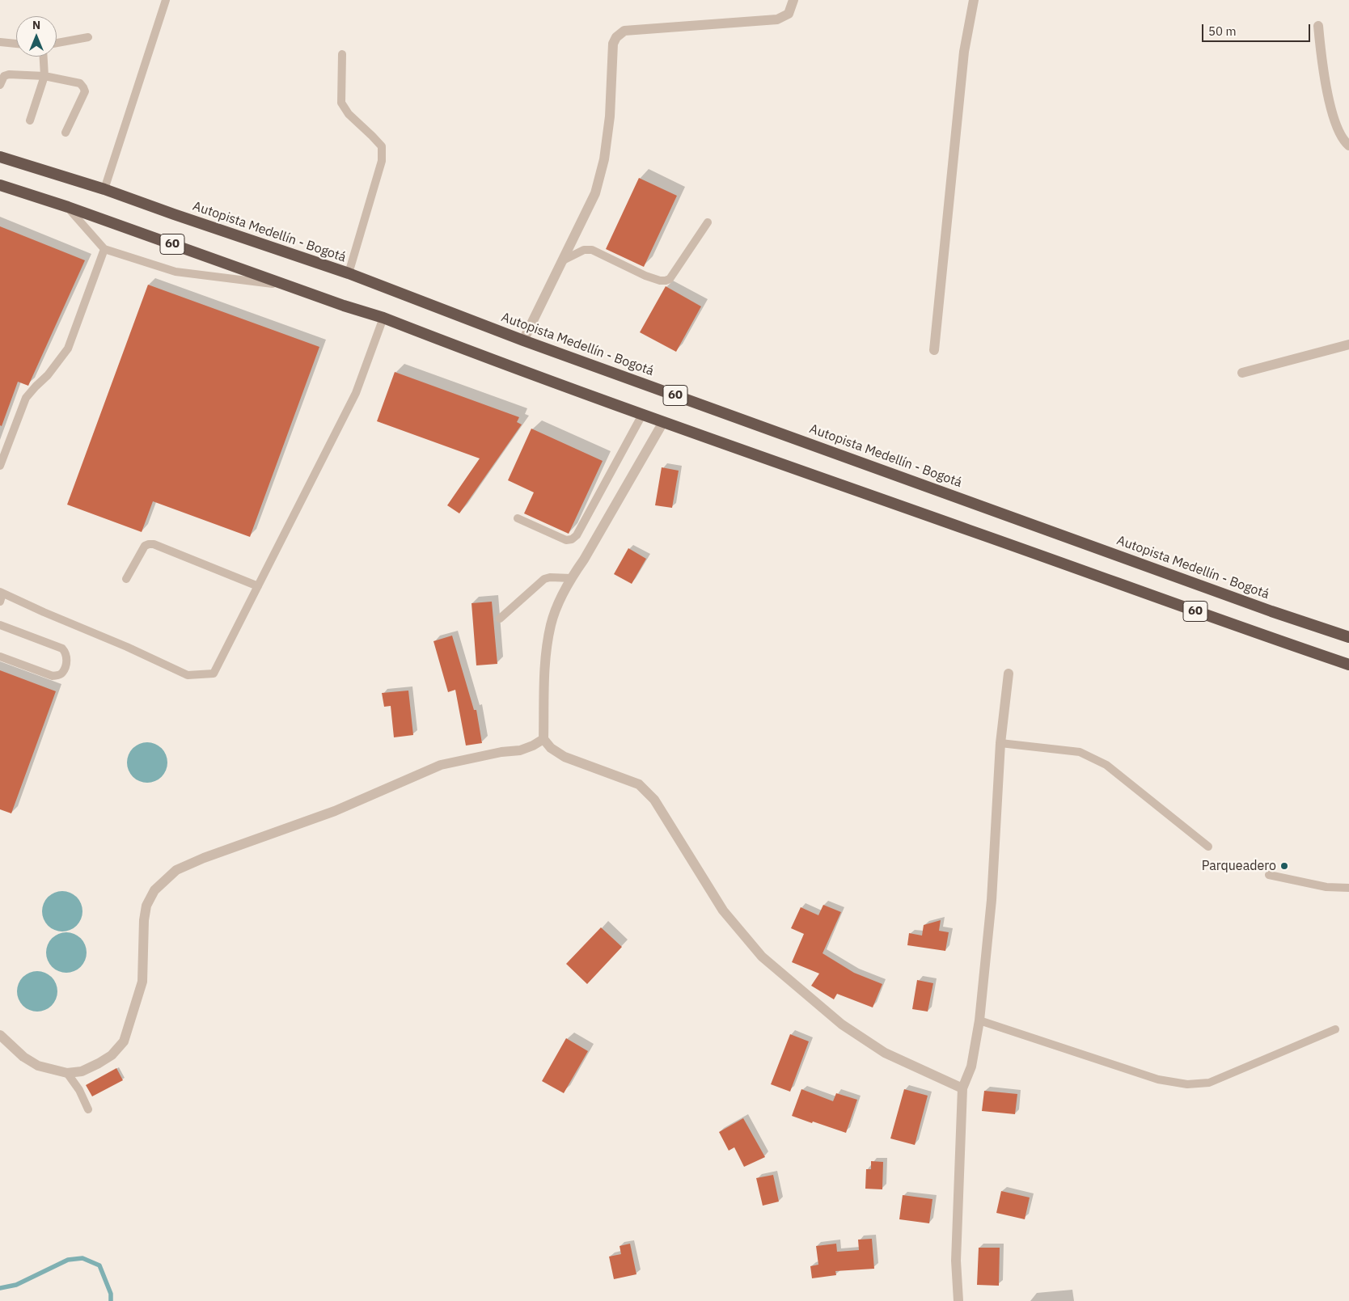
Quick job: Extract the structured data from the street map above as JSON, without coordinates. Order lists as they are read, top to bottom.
{
  "streets": {
    "highway": ["Autopista Medellín - Bogotá", "60"]
  },
  "places": ["Parqueadero"],
  "scale_bar": "50 m",
  "north": "top"
}
